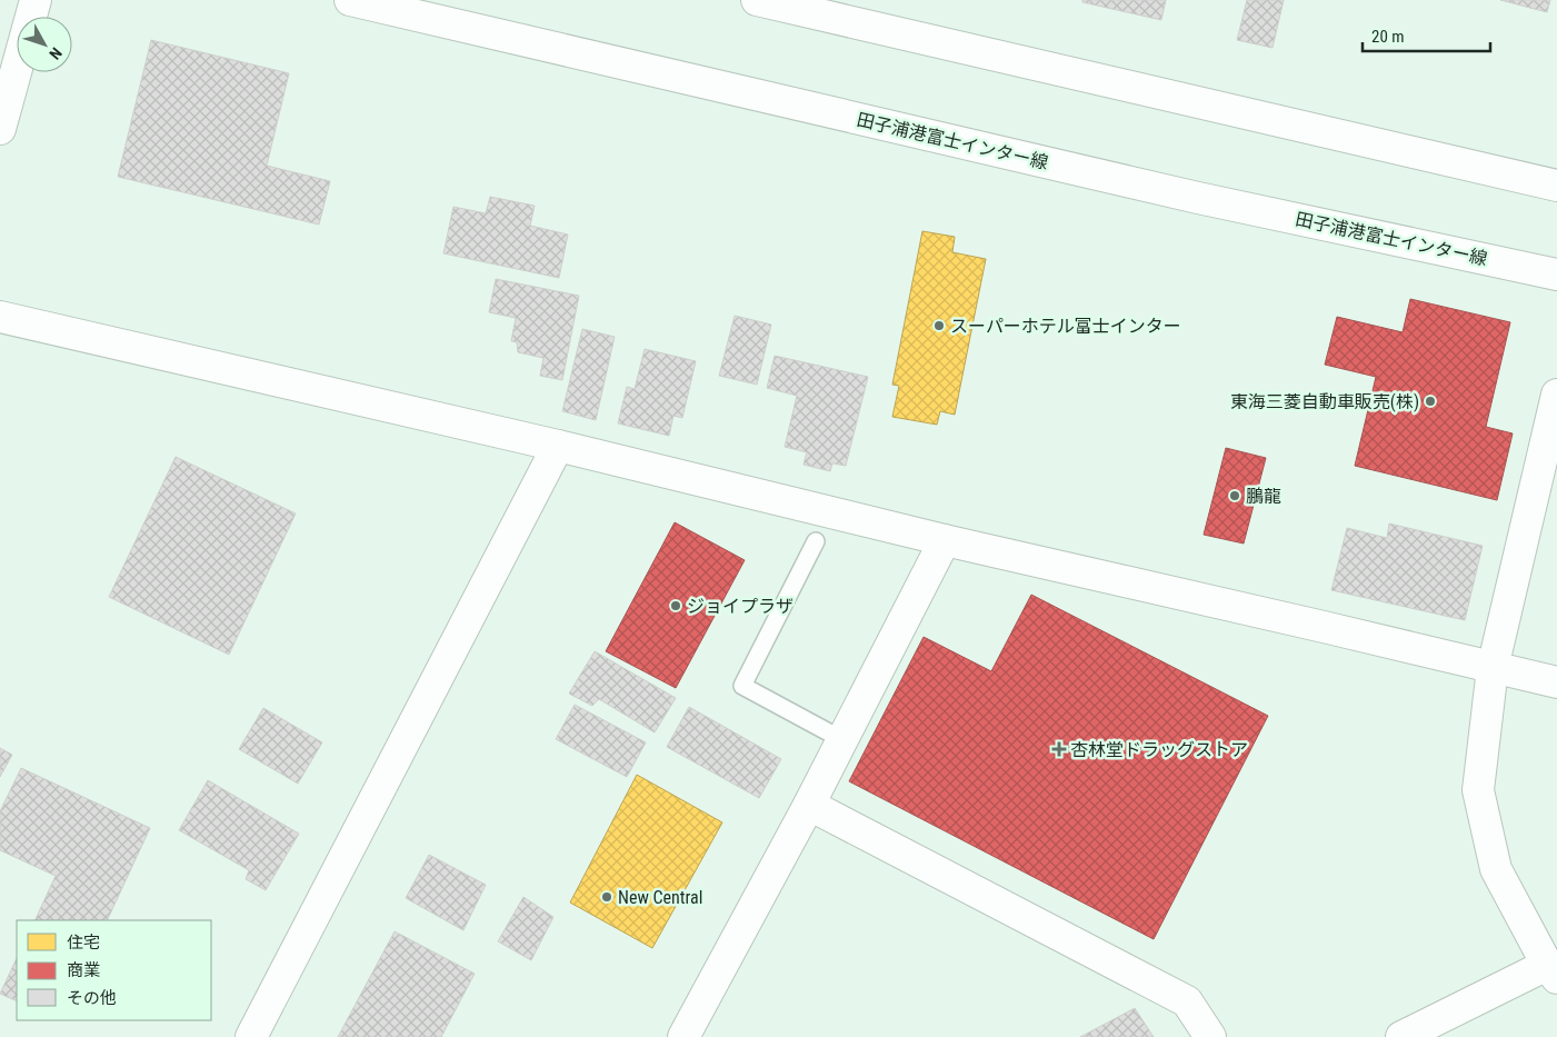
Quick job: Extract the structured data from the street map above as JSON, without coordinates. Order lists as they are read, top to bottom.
{
  "streets": {
    "street": ["田子浦港富士インター線"]
  },
  "places": {
    "other": [
      "スーパーホテル富士インター",
      "東海三菱自動車販売(株)",
      "鵬龍",
      "ジョイプラザ",
      "New Central"
    ],
    "health": ["杏林堂ドラッグストア"]
  },
  "legend": ["住宅", "商業", "その他"],
  "scale_bar": "20 m",
  "north": "bottom right"
}
